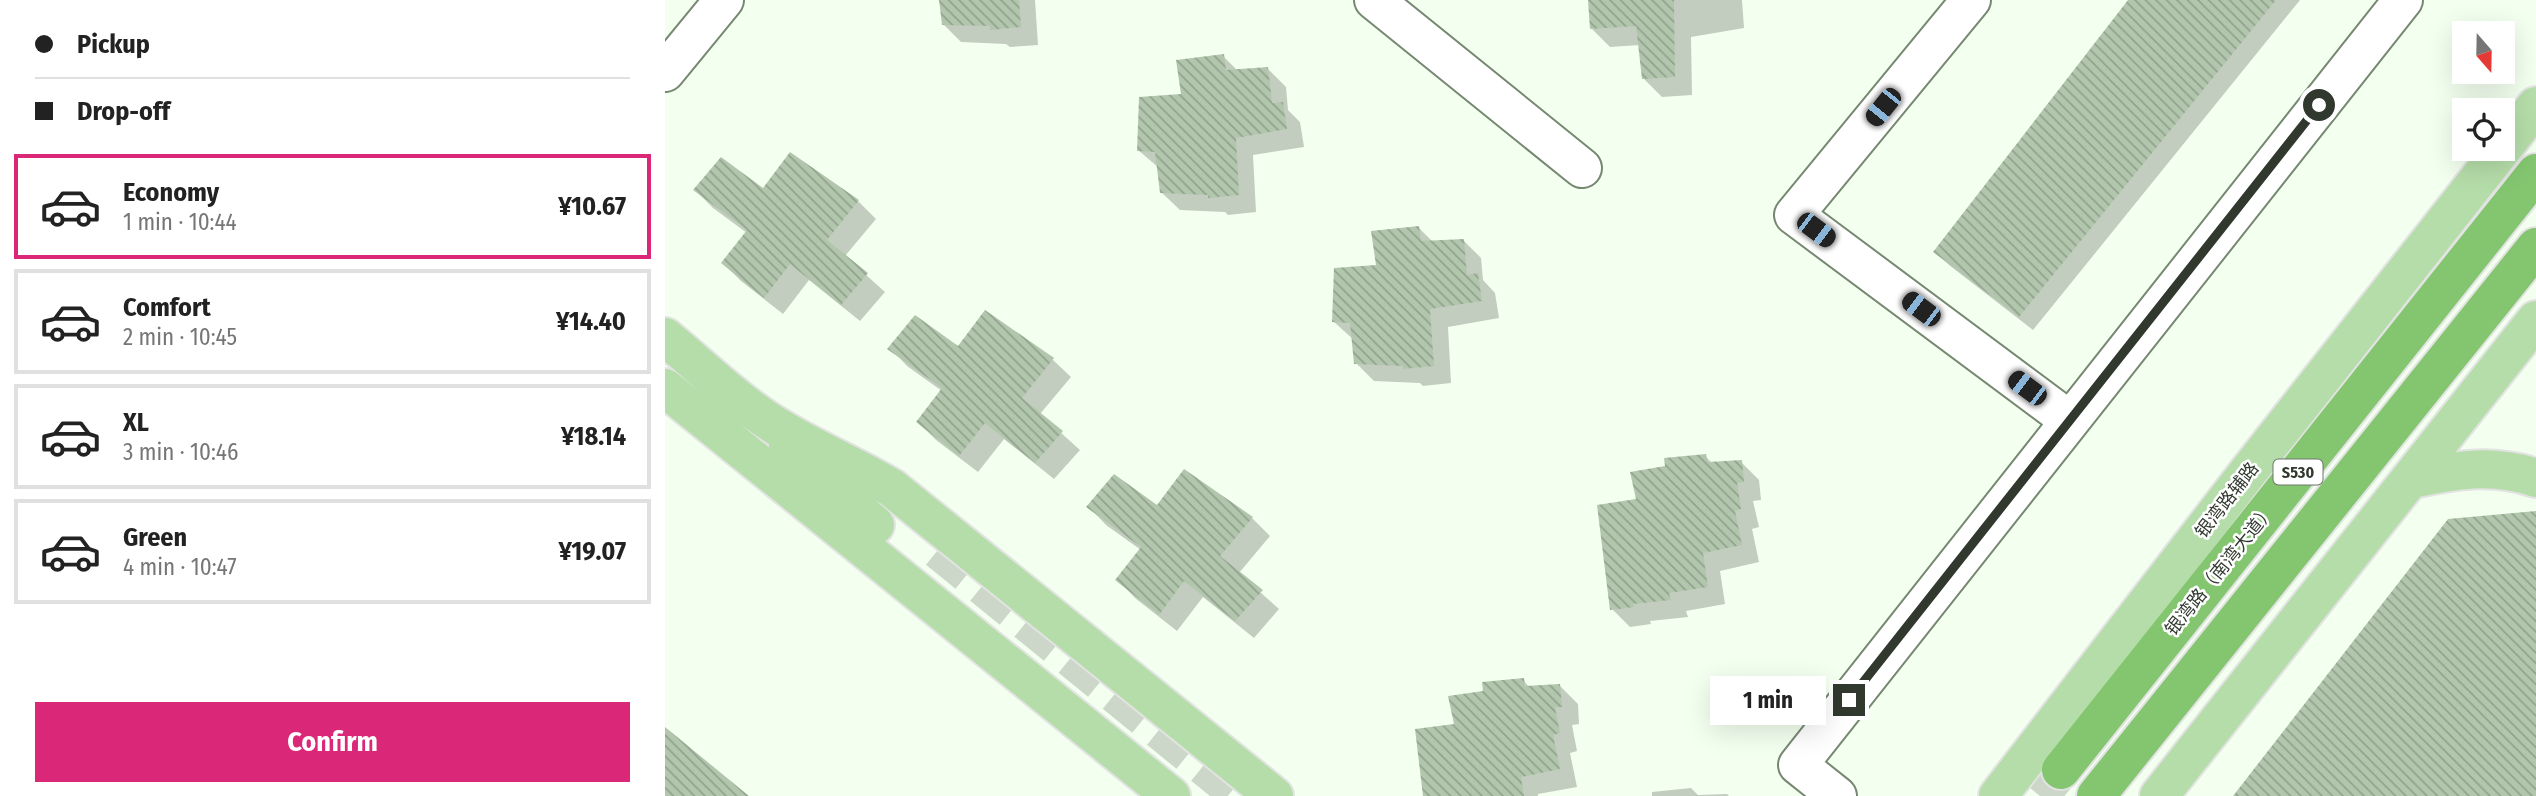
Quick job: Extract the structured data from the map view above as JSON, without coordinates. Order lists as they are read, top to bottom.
{
  "streets": {
    "highway": ["S530", "银湾路（南湾大道）"],
    "main road": ["银湾路辅路"]
  },
  "north": "bottom",
  "page": {
    "banner": ["Pickup", "Drop-off"],
    "list": [
      {
        "name": "Economy",
        "note": "1 min · 10:44",
        "value": "¥10.67"
      },
      {
        "name": "Comfort",
        "note": "2 min · 10:45",
        "value": "¥14.40"
      },
      {
        "name": "XL",
        "note": "3 min · 10:46",
        "value": "¥18.14"
      },
      {
        "name": "Green",
        "note": "4 min · 10:47",
        "value": "¥19.07"
      }
    ],
    "bubble": "1 min",
    "buttons": "Confirm"
  }
}
